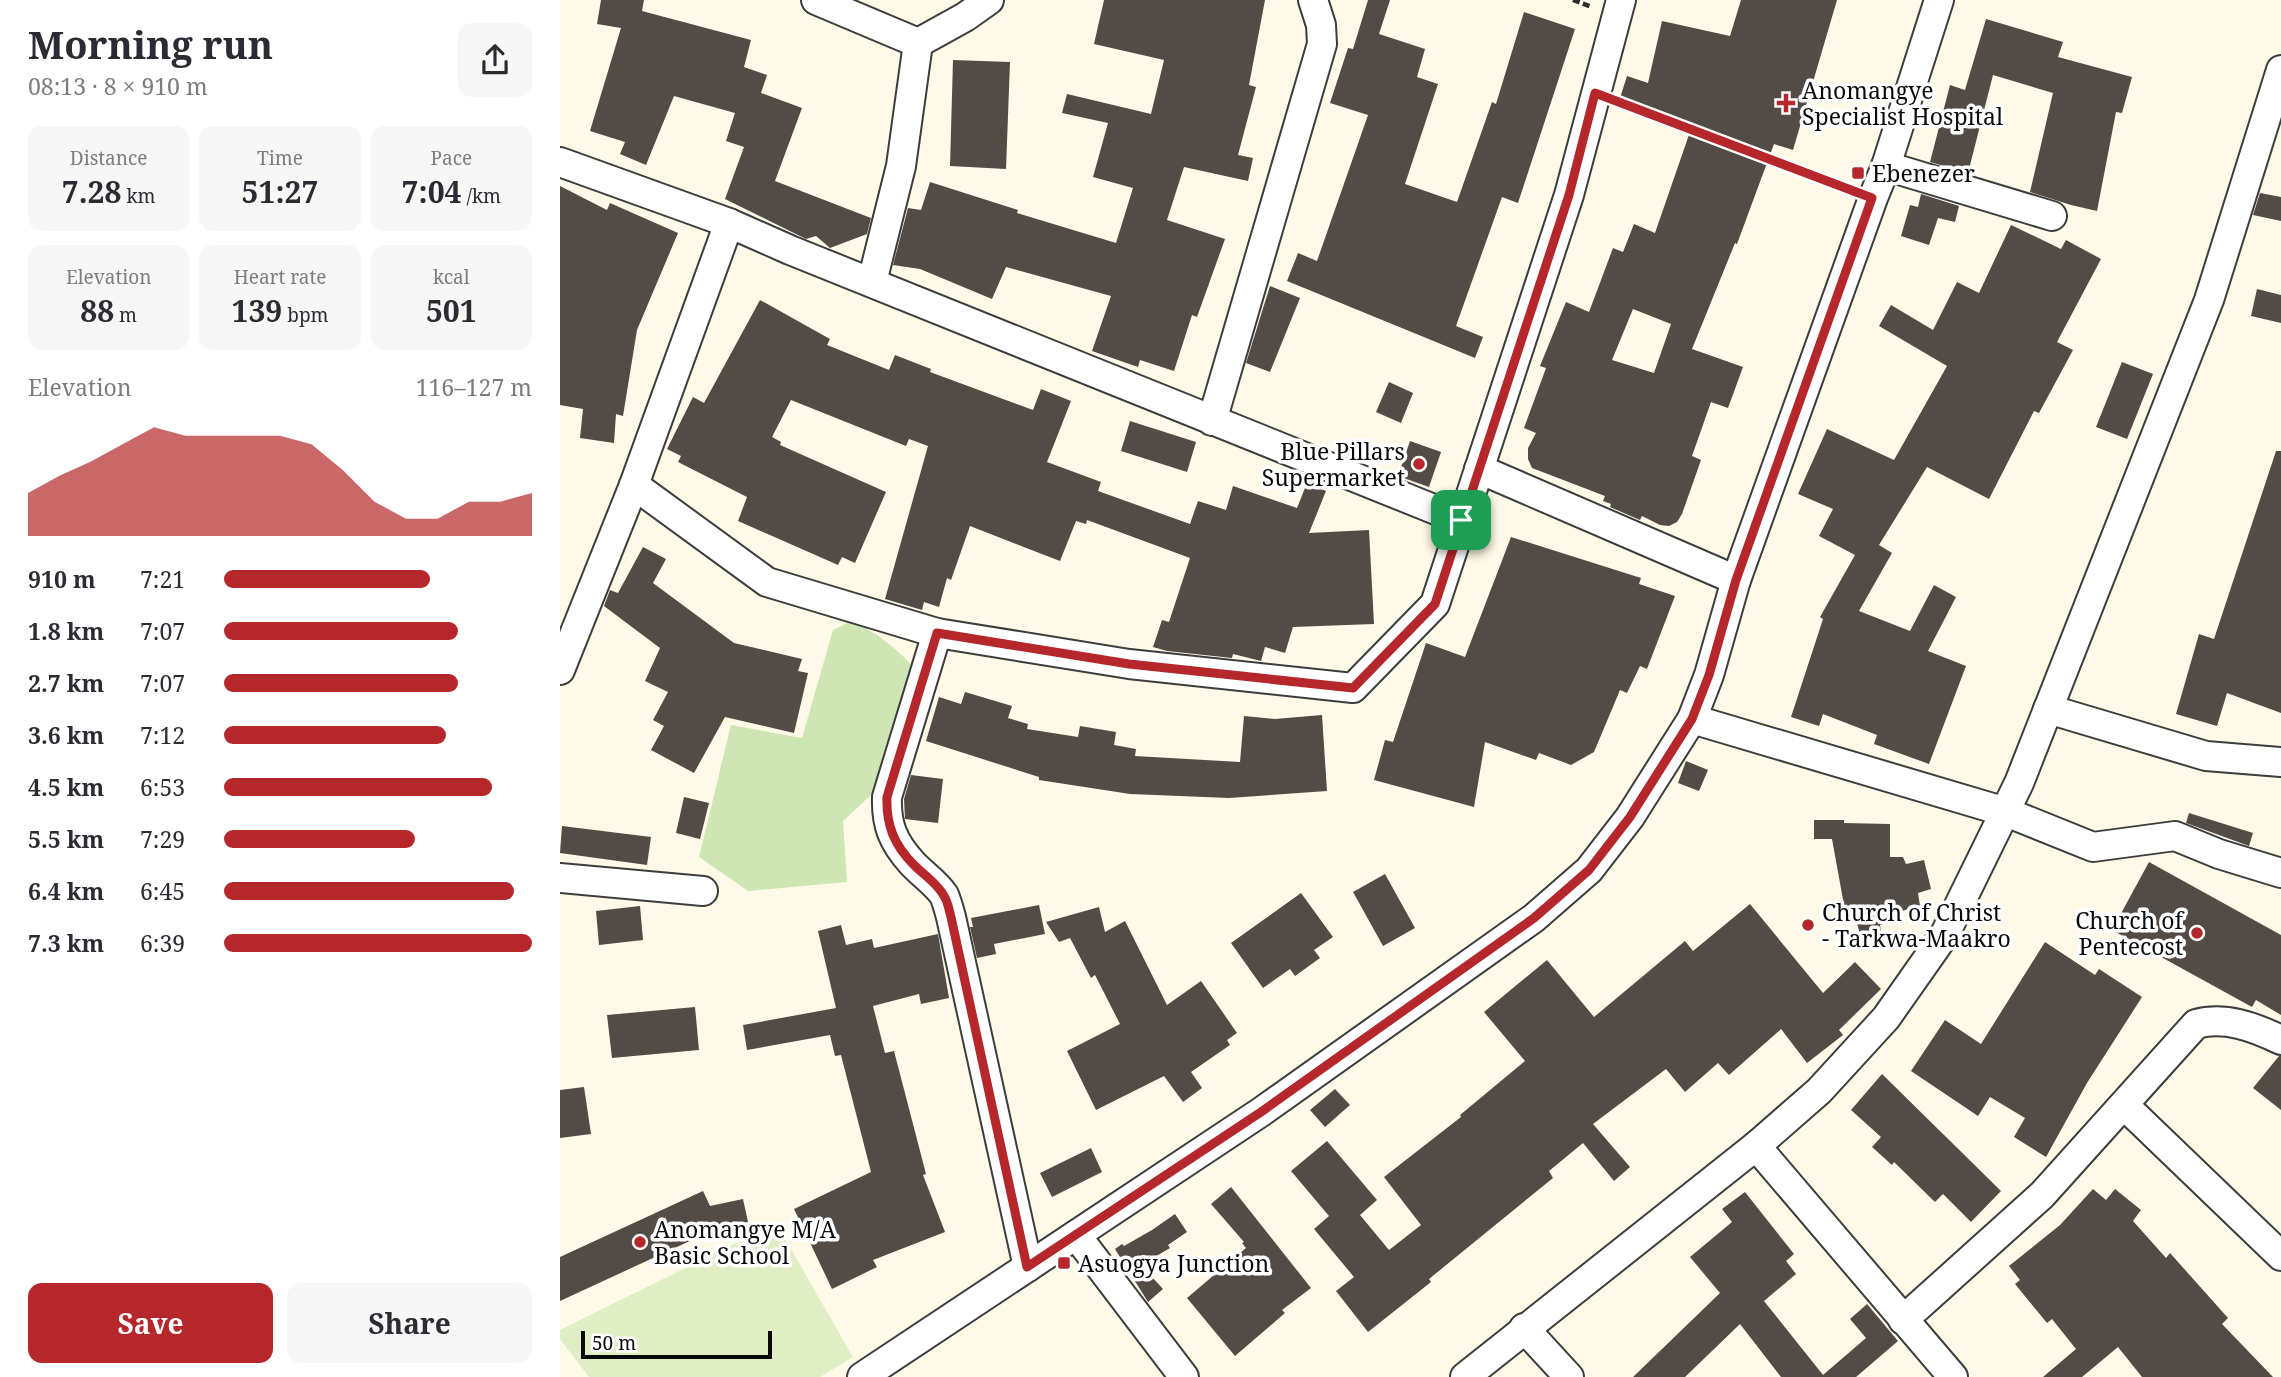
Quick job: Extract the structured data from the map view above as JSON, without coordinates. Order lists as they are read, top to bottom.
{
  "places": {
    "health": ["Anomangye Specialist Hospital"],
    "transit": ["Ebenezer", "Asuogya Junction"],
    "other": [
      "Blue Pillars Supermarket",
      "Church of Christ - Tarkwa-Maakro",
      "Church of Pentecost",
      "Anomangye M/A Basic School"
    ]
  },
  "scale_bar": "50 m",
  "page": {
    "heading": ["Morning run", "08:13 · 8 × 910 m"],
    "stats": [
      ["Distance", "7.28 km"],
      ["Time", "51:27"],
      ["Pace", "7:04 /km"],
      ["Elevation", "88 m"],
      ["Heart rate", "139 bpm"],
      ["kcal", "501"]
    ],
    "chart": ["Elevation", "116–127 m"],
    "list": [
      {
        "name": "910 m",
        "note": "7:21"
      },
      {
        "name": "1.8 km",
        "note": "7:07"
      },
      {
        "name": "2.7 km",
        "note": "7:07"
      },
      {
        "name": "3.6 km",
        "note": "7:12"
      },
      {
        "name": "4.5 km",
        "note": "6:53"
      },
      {
        "name": "5.5 km",
        "note": "7:29"
      },
      {
        "name": "6.4 km",
        "note": "6:45"
      },
      {
        "name": "7.3 km",
        "note": "6:39"
      }
    ],
    "buttons": ["Save", "Share"],
    "scale": "50 m"
  }
}
